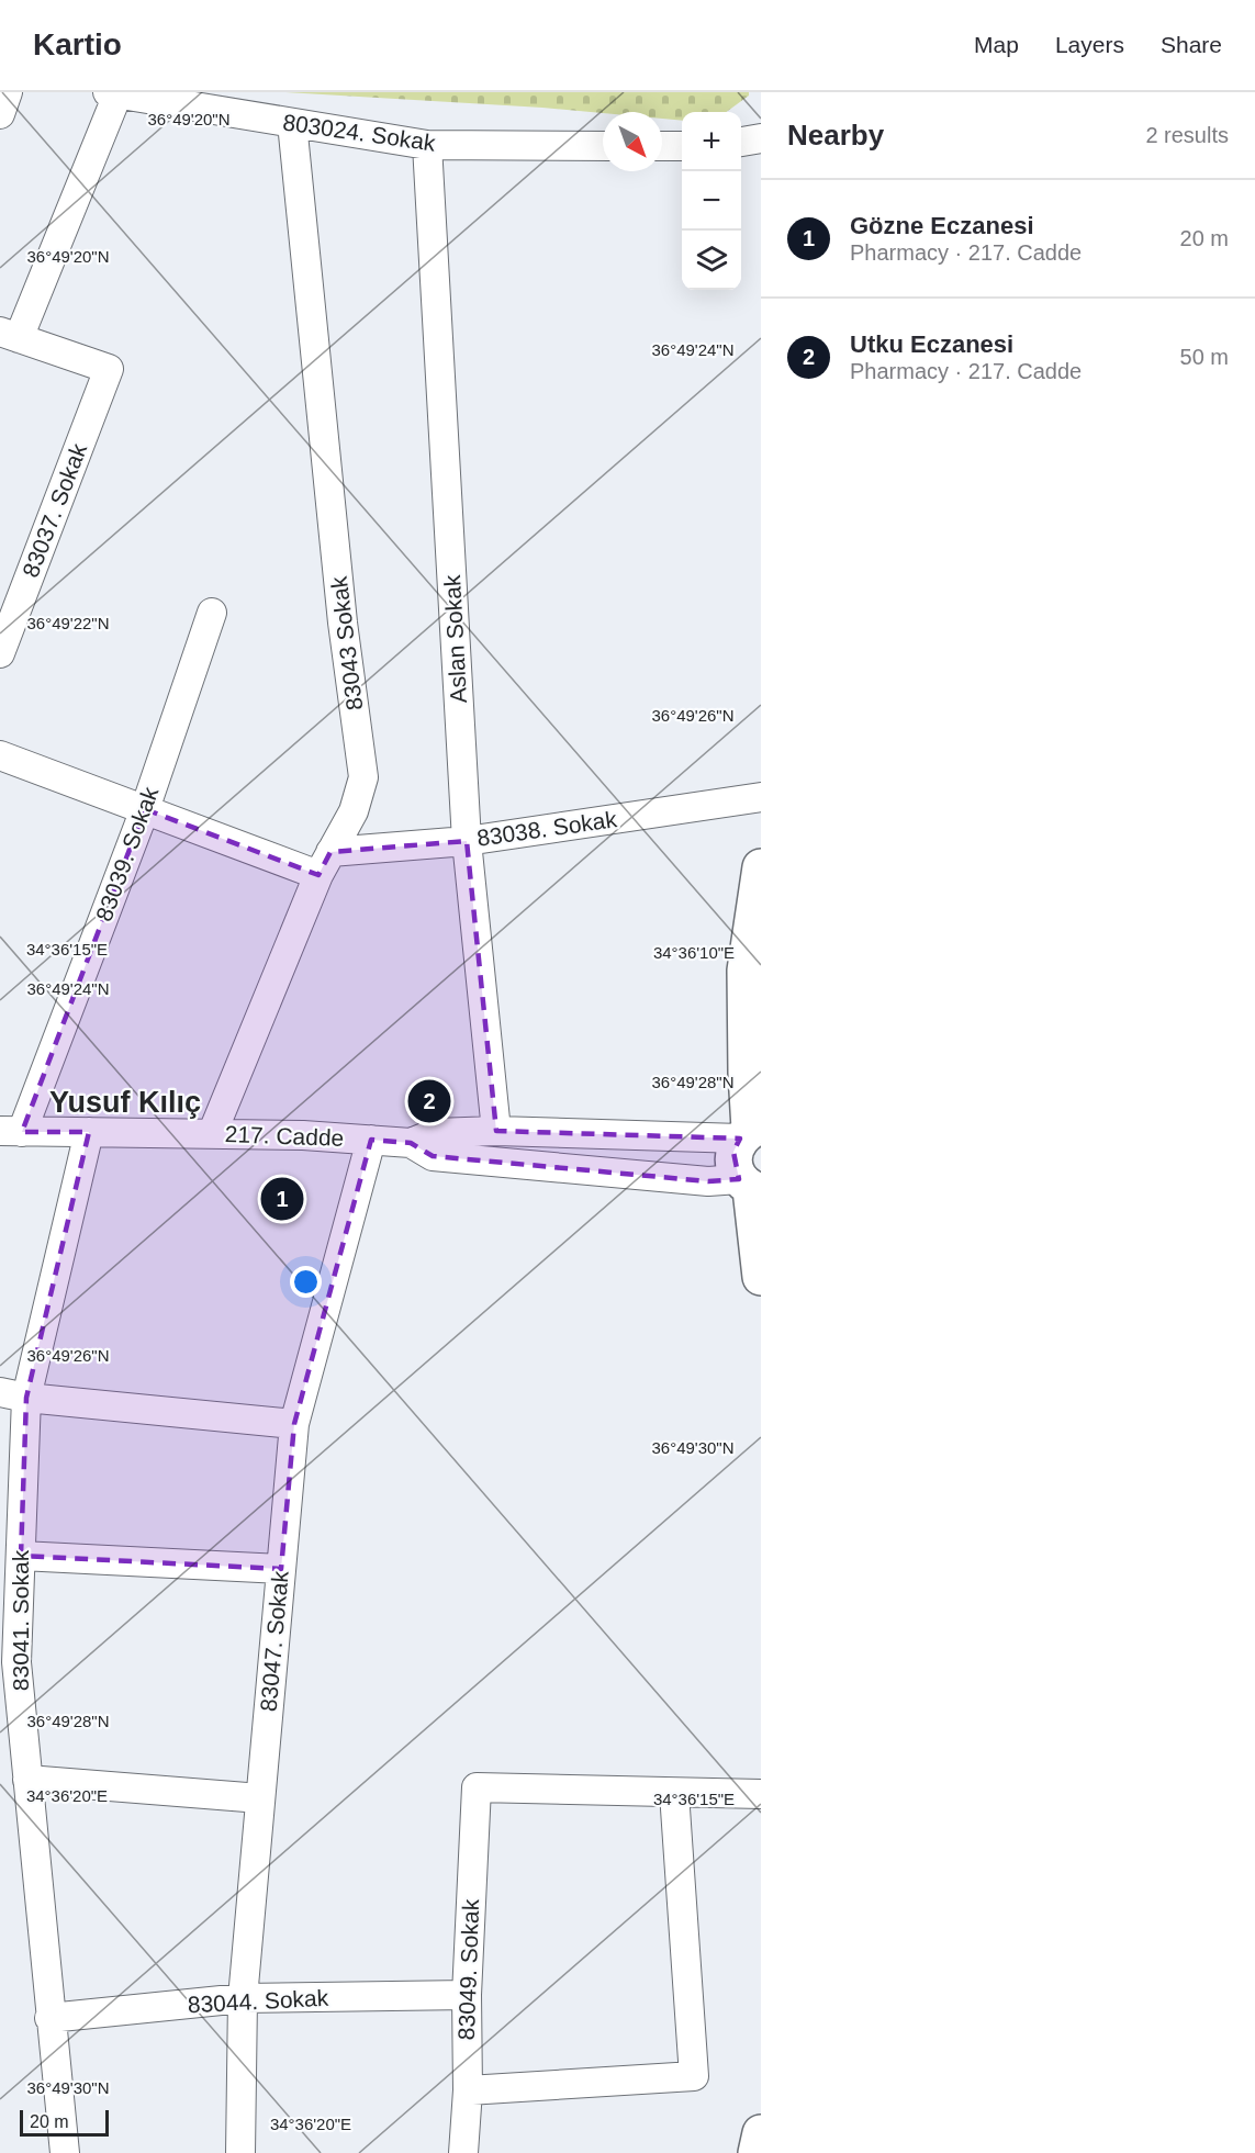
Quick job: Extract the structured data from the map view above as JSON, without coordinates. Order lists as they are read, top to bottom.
{
  "streets": {
    "street": [
      "803024. Sokak",
      "83037. Sokak",
      "Aslan Sokak",
      "83043 Sokak",
      "83038. Sokak",
      "83039. Sokak",
      "217. Cadde",
      "83041. Sokak",
      "83047. Sokak",
      "83049. Sokak",
      "83044. Sokak"
    ]
  },
  "crossings": [
    ["803024. Sokak", "Aslan Sokak"],
    ["803024. Sokak", "83043 Sokak"],
    ["Aslan Sokak", "83038. Sokak"],
    ["Aslan Sokak", "217. Cadde"],
    ["83043 Sokak", "83038. Sokak"],
    ["83043 Sokak", "217. Cadde"],
    ["83039. Sokak", "217. Cadde"],
    ["217. Cadde", "83041. Sokak"],
    ["217. Cadde", "83047. Sokak"],
    ["83041. Sokak", "83044. Sokak"],
    ["83047. Sokak", "83044. Sokak"],
    ["83049. Sokak", "83044. Sokak"]
  ],
  "districts": ["Yusuf Kılıç"],
  "scale_bar": "20 m",
  "north": "bottom right",
  "page": {
    "header": "Kartio",
    "nav": ["Map", "Layers", "Share"],
    "heading": ["Nearby", "2 results"],
    "map_buttons": ["+", "−"],
    "list": [
      {
        "mark": "1",
        "name": "Gözne Eczanesi",
        "note": "Pharmacy · 217. Cadde",
        "value": "20 m"
      },
      {
        "mark": "2",
        "name": "Utku Eczanesi",
        "note": "Pharmacy · 217. Cadde",
        "value": "50 m"
      }
    ],
    "pins": ["2", "1"],
    "scale": "20 m"
  },
  "coordinates": [
    "36°49'20\"N",
    "36°49'24\"N",
    "36°49'22\"N",
    "36°49'26\"N",
    "34°36'15\"E",
    "34°36'10\"E",
    "36°49'28\"N",
    "36°49'30\"N",
    "34°36'20\"E"
  ]
}
